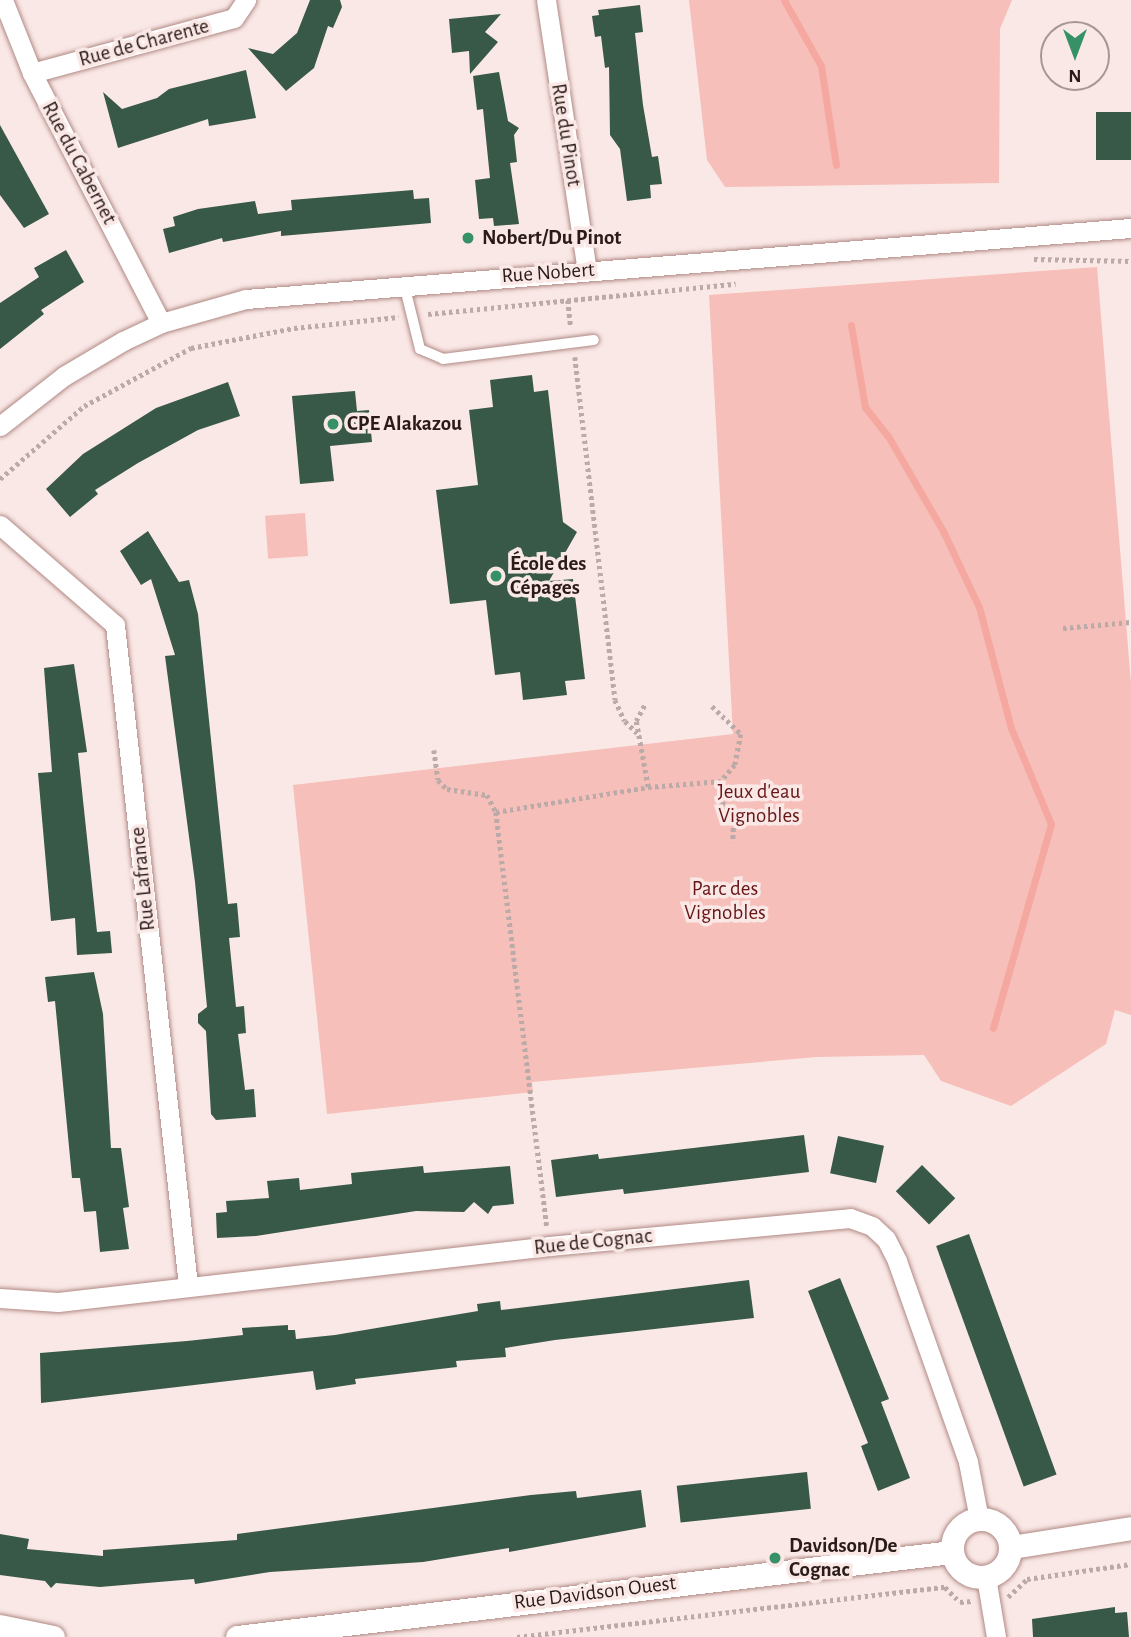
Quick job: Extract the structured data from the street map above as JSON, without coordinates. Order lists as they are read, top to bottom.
{
  "streets": {
    "street": [
      "Rue de Charente",
      "Rue du Pinot",
      "Rue du Cabernet",
      "Rue Nobert",
      "Rue Lafrance",
      "Rue de Cognac",
      "Rue Davidson Ouest"
    ]
  },
  "crossings": [
    ["Rue de Charente", "Rue du Cabernet"],
    ["Rue du Pinot", "Rue Nobert"],
    ["Rue du Cabernet", "Rue Nobert"],
    ["Rue Lafrance", "Rue de Cognac"],
    ["Rue de Cognac", "Rue Davidson Ouest"]
  ],
  "parks": ["Jeux d'eau Vignobles", "Parc des Vignobles"],
  "places": [
    "Nobert/Du Pinot",
    "CPE Alakazou",
    "École des Cépages",
    "Davidson/De Cognac"
  ],
  "north": "bottom"
}
